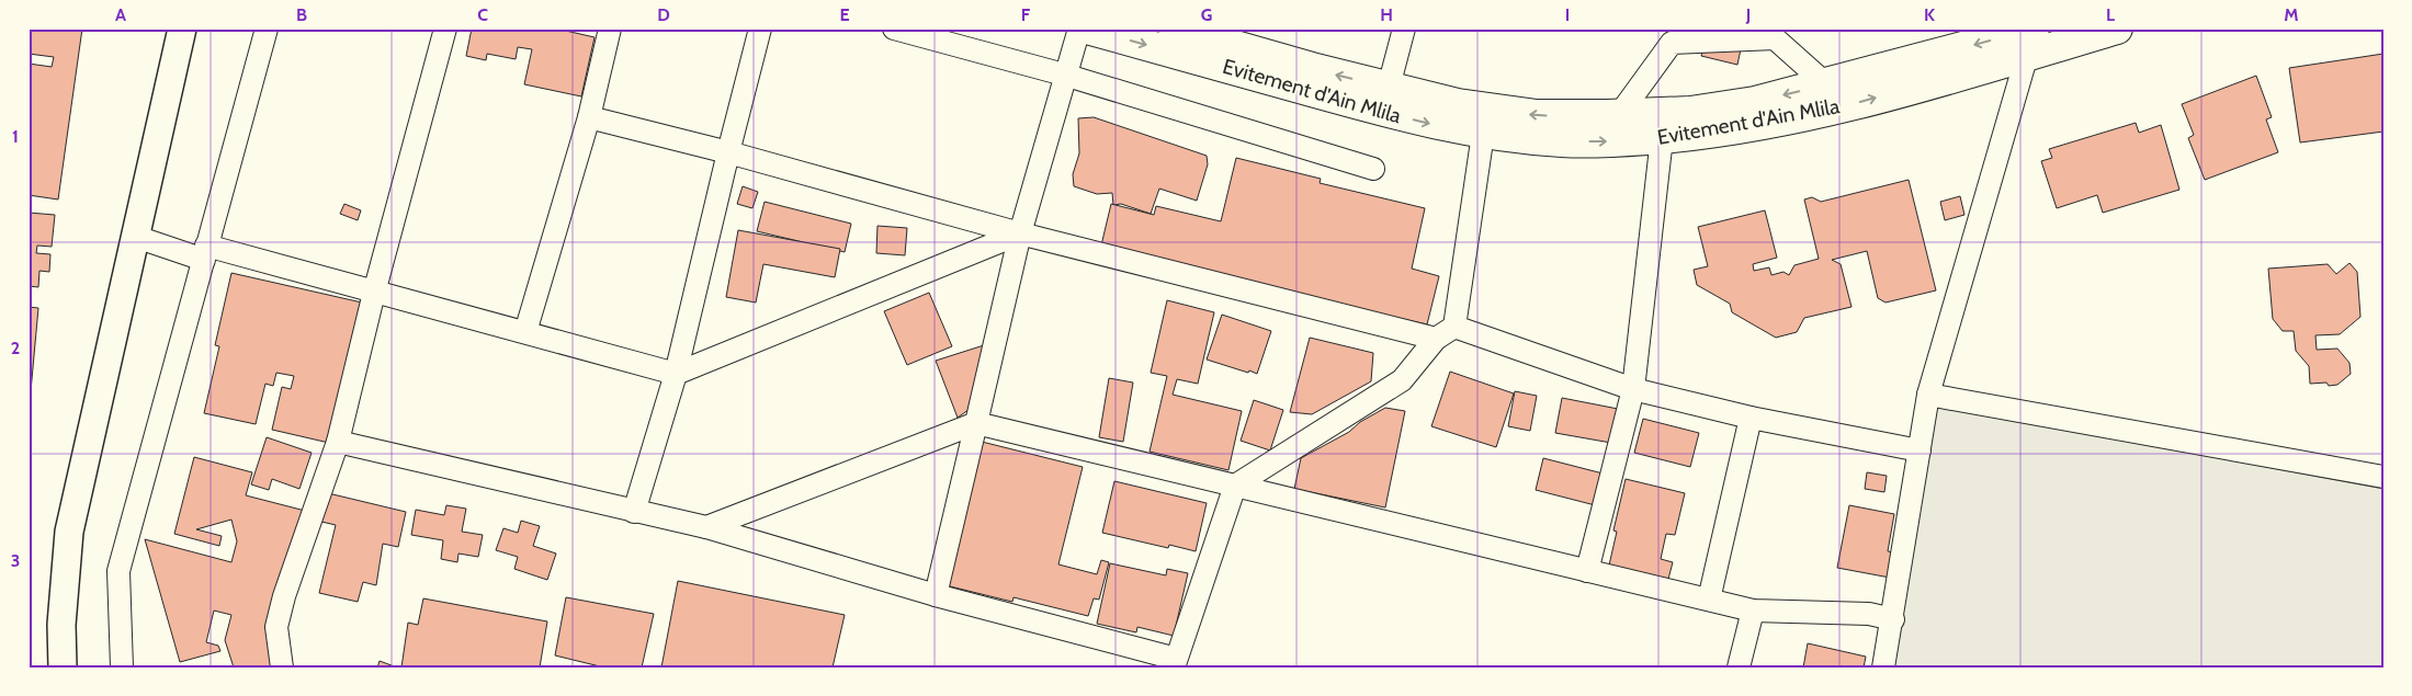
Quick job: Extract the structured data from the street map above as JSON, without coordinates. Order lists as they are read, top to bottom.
{
  "streets": {
    "highway": ["Evitement d'Ain Mlila"]
  },
  "grid": {
    "columns": [
      "A",
      "B",
      "C",
      "D",
      "E",
      "F",
      "G",
      "H",
      "I",
      "J",
      "K",
      "L",
      "M"
    ],
    "rows": ["1", "2", "3"]
  }
}
